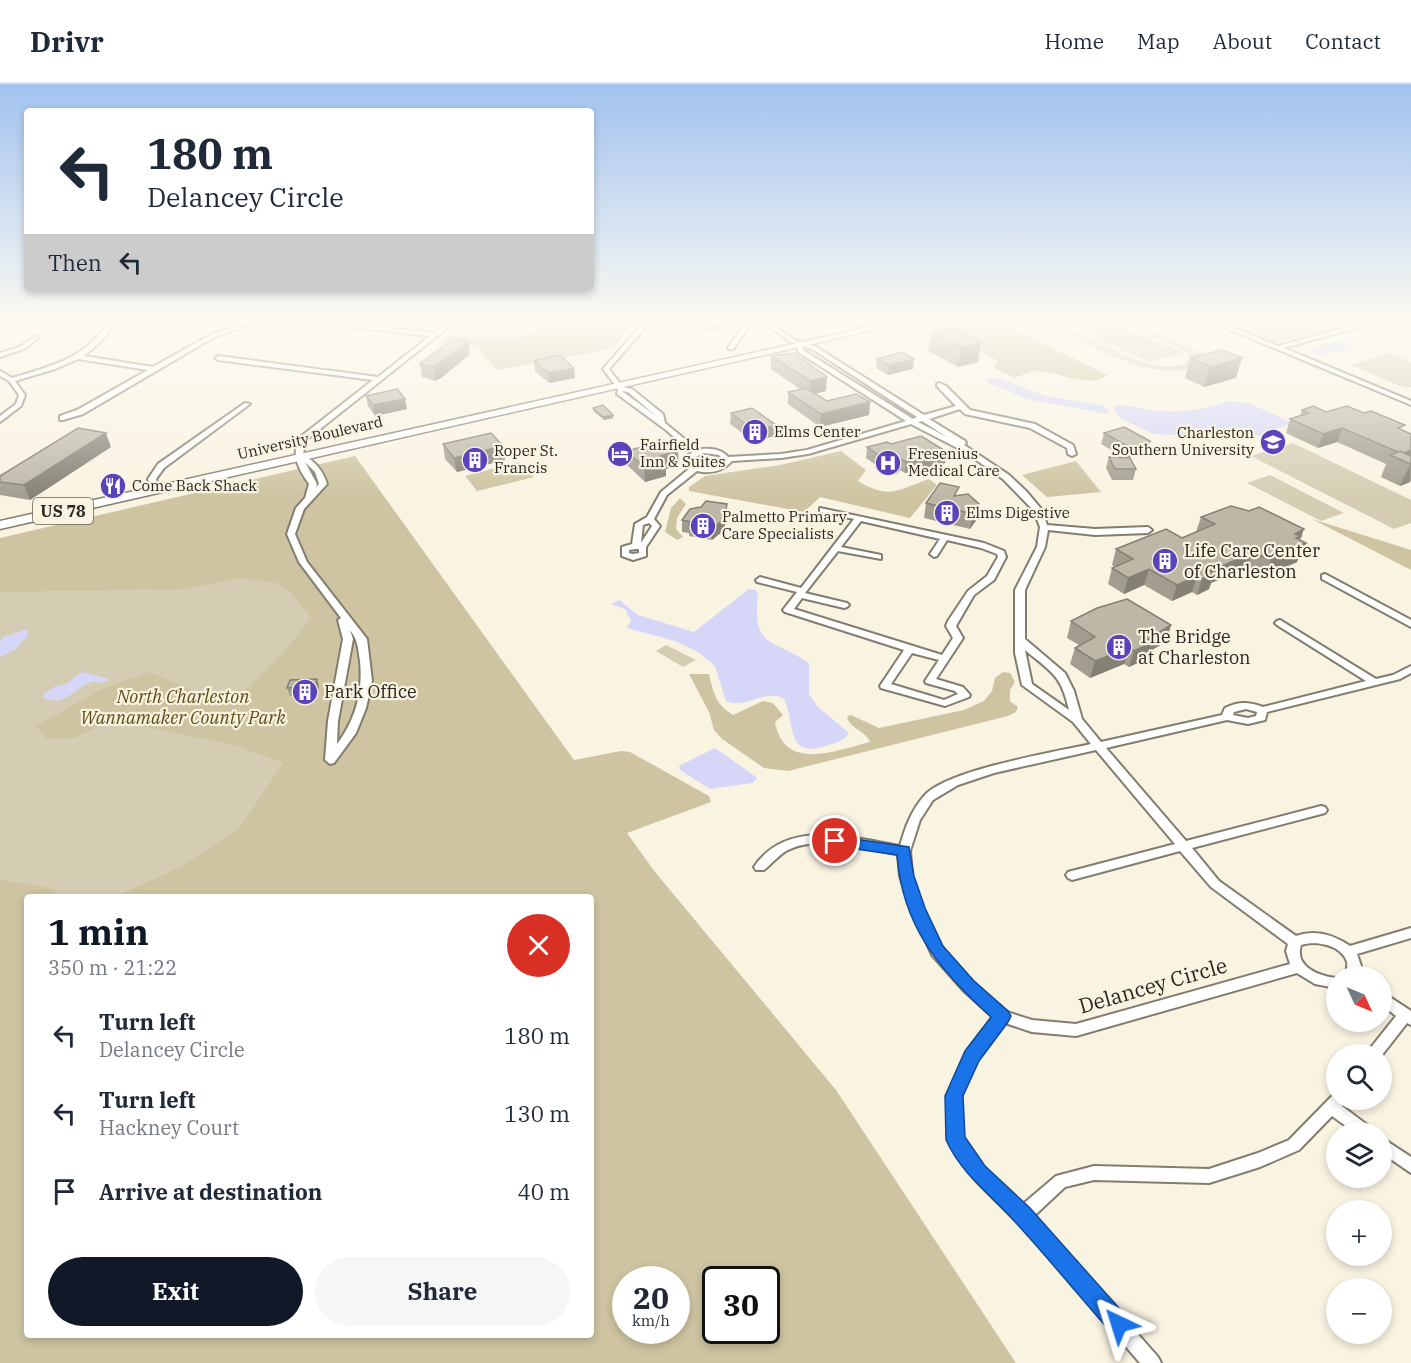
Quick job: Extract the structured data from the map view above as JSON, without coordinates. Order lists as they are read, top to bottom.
{
  "streets": {
    "main road": ["University Boulevard", "US 78"],
    "street": ["Delancey Circle"]
  },
  "parks": ["North Charleston Wannamaker County Park"],
  "places": {
    "building": [
      "Elms Center",
      "Roper St. Francis",
      "Elms Digestive",
      "Palmetto Primary Care Specialists",
      "Life Care Center of Charleston",
      "The Bridge at Charleston",
      "Park Office"
    ],
    "school or university": ["Charleston Southern University"],
    "hotel": ["Fairfield Inn & Suites"],
    "hospital": ["Fresenius Medical Care"],
    "restaurant": ["Come Back Shack"]
  },
  "north": "bottom right",
  "page": {
    "header": "Drivr",
    "nav": [
      "Home",
      "Map",
      "About",
      "Contact"
    ],
    "turn": ["180 m", "Delancey Circle"],
    "then": "Then",
    "heading": ["1 min", "350 m · 21:22"],
    "map_buttons": ["+", "−"],
    "list": [
      {
        "name": "Turn left",
        "note": "Delancey Circle",
        "value": "180 m"
      },
      {
        "name": "Turn left",
        "note": "Hackney Court",
        "value": "130 m"
      },
      {
        "name": "Arrive at destination",
        "value": "40 m"
      }
    ],
    "buttons": ["Exit", "Share"],
    "speed": "20 km/h",
    "limit": "30"
  }
}
